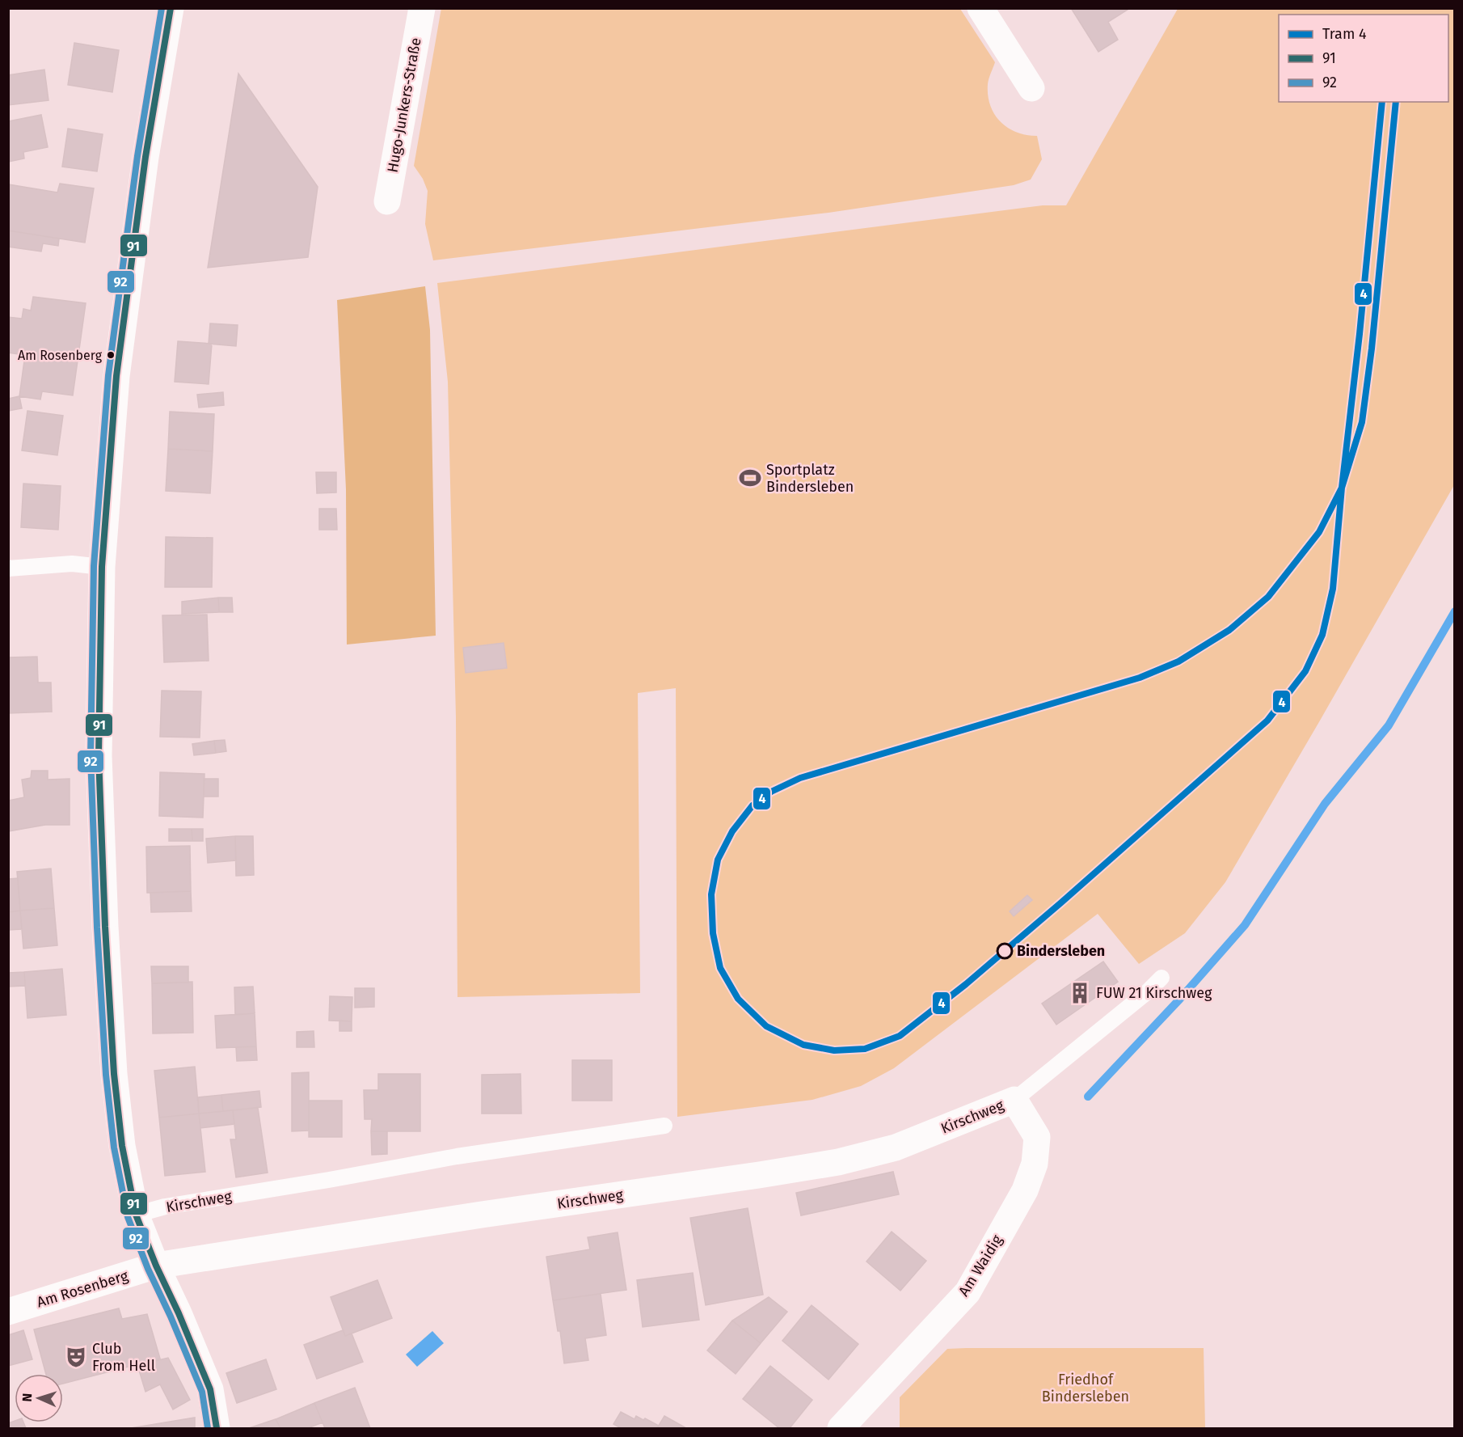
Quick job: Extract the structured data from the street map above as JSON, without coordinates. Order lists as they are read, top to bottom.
{
  "streets": {
    "street": [
      "Hugo-Junkers-Straße",
      "Kirschweg",
      "Am Waidig",
      "Am Rosenberg"
    ]
  },
  "crossings": [
    ["Kirschweg", "Am Waidig"],
    ["Kirschweg", "Am Rosenberg"]
  ],
  "parks": ["Friedhof Bindersleben"],
  "places": {
    "other": ["Am Rosenberg", "Bindersleben"],
    "sports": ["Sportplatz Bindersleben"],
    "building": ["FUW 21 Kirschweg"],
    "theatre": ["Club From Hell"]
  },
  "lines": ["transit line 91", "transit line 92", "tram line 4"],
  "legend": ["Tram 4", "91", "92"],
  "north": "left"
}
